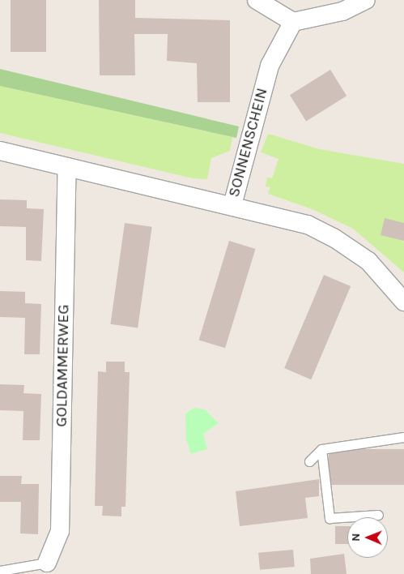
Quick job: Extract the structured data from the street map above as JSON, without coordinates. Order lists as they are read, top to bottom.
{
  "streets": {
    "street": ["SONNENSCHEIN", "GOLDAMMERWEG"]
  },
  "crossings": [
    ["SONNENSCHEIN", "GOLDAMMERWEG"]
  ],
  "north": "left"
}
